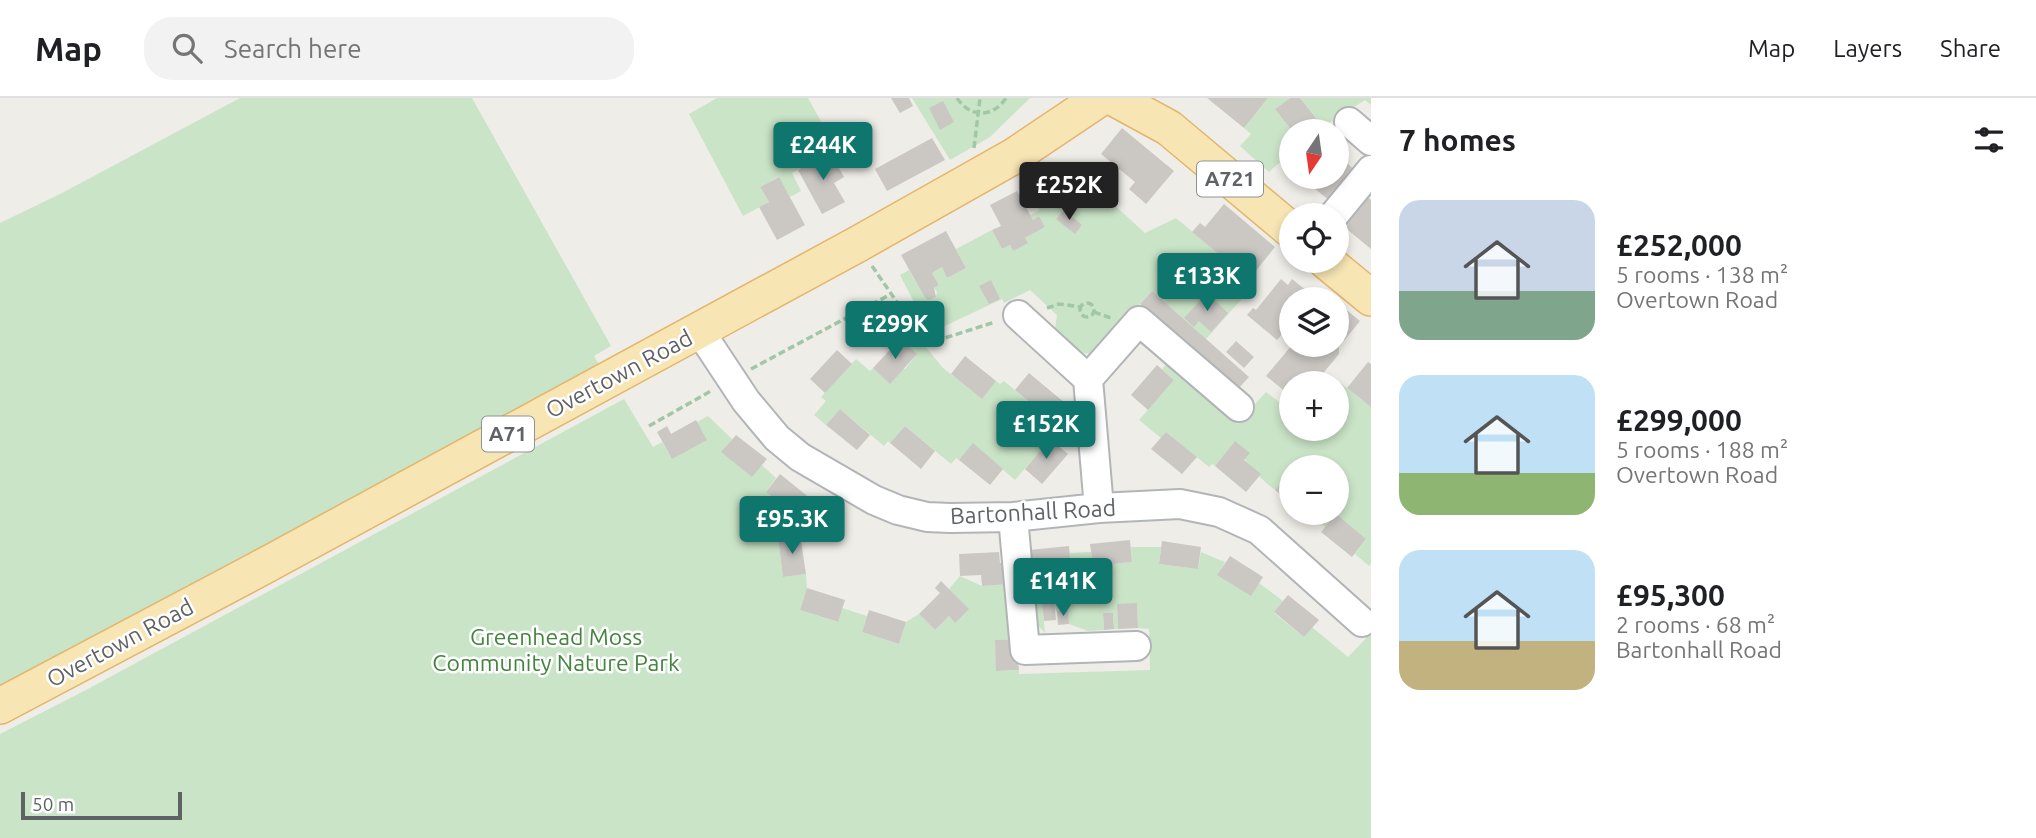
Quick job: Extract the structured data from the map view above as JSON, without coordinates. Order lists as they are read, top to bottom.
{
  "streets": {
    "main road": ["A721", "Overtown Road", "A71"],
    "street": ["Bartonhall Road"]
  },
  "crossings": [
    ["Overtown Road", "Bartonhall Road"]
  ],
  "parks": ["Greenhead Moss Community Nature Park"],
  "scale_bar": "50 m",
  "north": "bottom",
  "page": {
    "header": "Map",
    "search": "Search here",
    "nav": ["Map", "Layers", "Share"],
    "heading": "7 homes",
    "map_buttons": ["+", "−"],
    "price": [
      "£244K",
      "£252K",
      "£133K",
      "£299K",
      "£152K",
      "£95.3K",
      "£141K"
    ],
    "list": [
      {
        "name": "£252,000",
        "note": "5 rooms · 138 m² · Overtown Road"
      },
      {
        "name": "£299,000",
        "note": "5 rooms · 188 m² · Overtown Road"
      },
      {
        "name": "£95,300",
        "note": "2 rooms · 68 m² · Bartonhall Road"
      }
    ],
    "scale": "50 m"
  }
}
